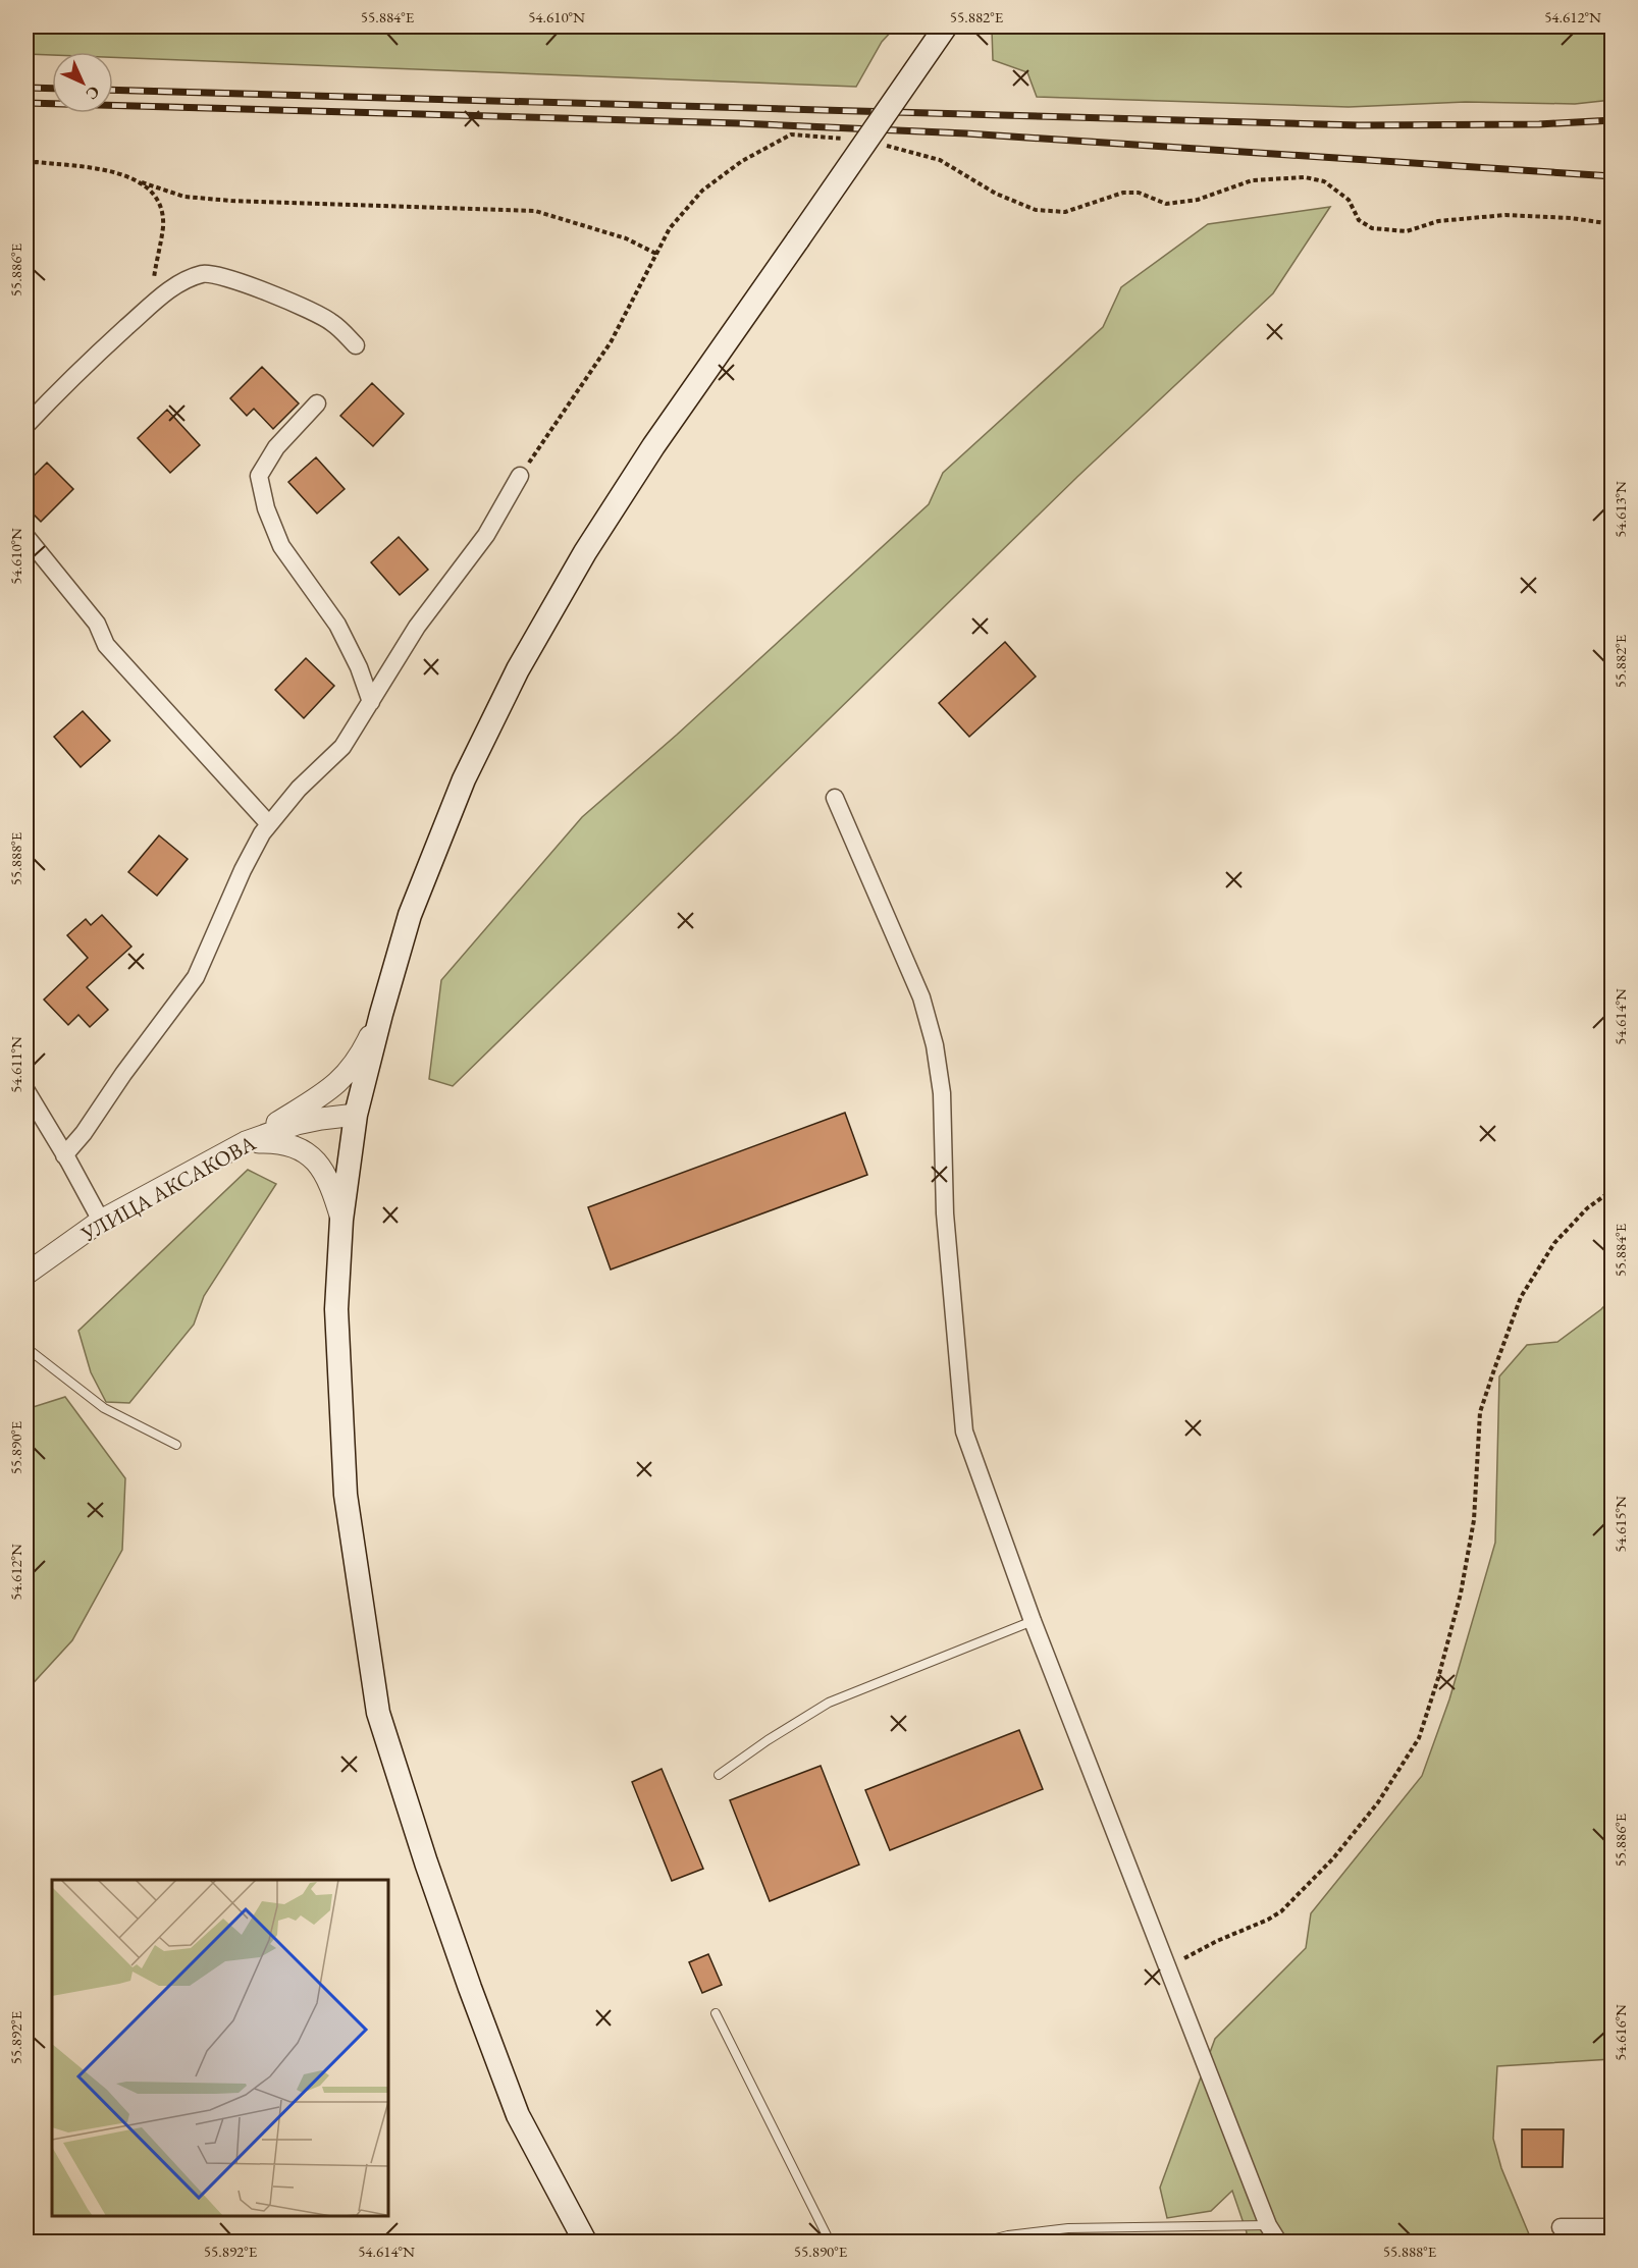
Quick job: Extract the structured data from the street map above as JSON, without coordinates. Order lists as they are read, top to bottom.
{
  "streets": {
    "street": ["УЛИЦА АКСАКОВА"]
  },
  "north": "bottom right",
  "coordinates": [
    "55.884°E",
    "54.610°N",
    "55.882°E",
    "54.612°N",
    "55.886°E",
    "54.613°N",
    "55.888°E",
    "54.614°N",
    "54.611°N",
    "55.890°E",
    "54.615°N",
    "54.616°N",
    "55.892°E"
  ]
}
